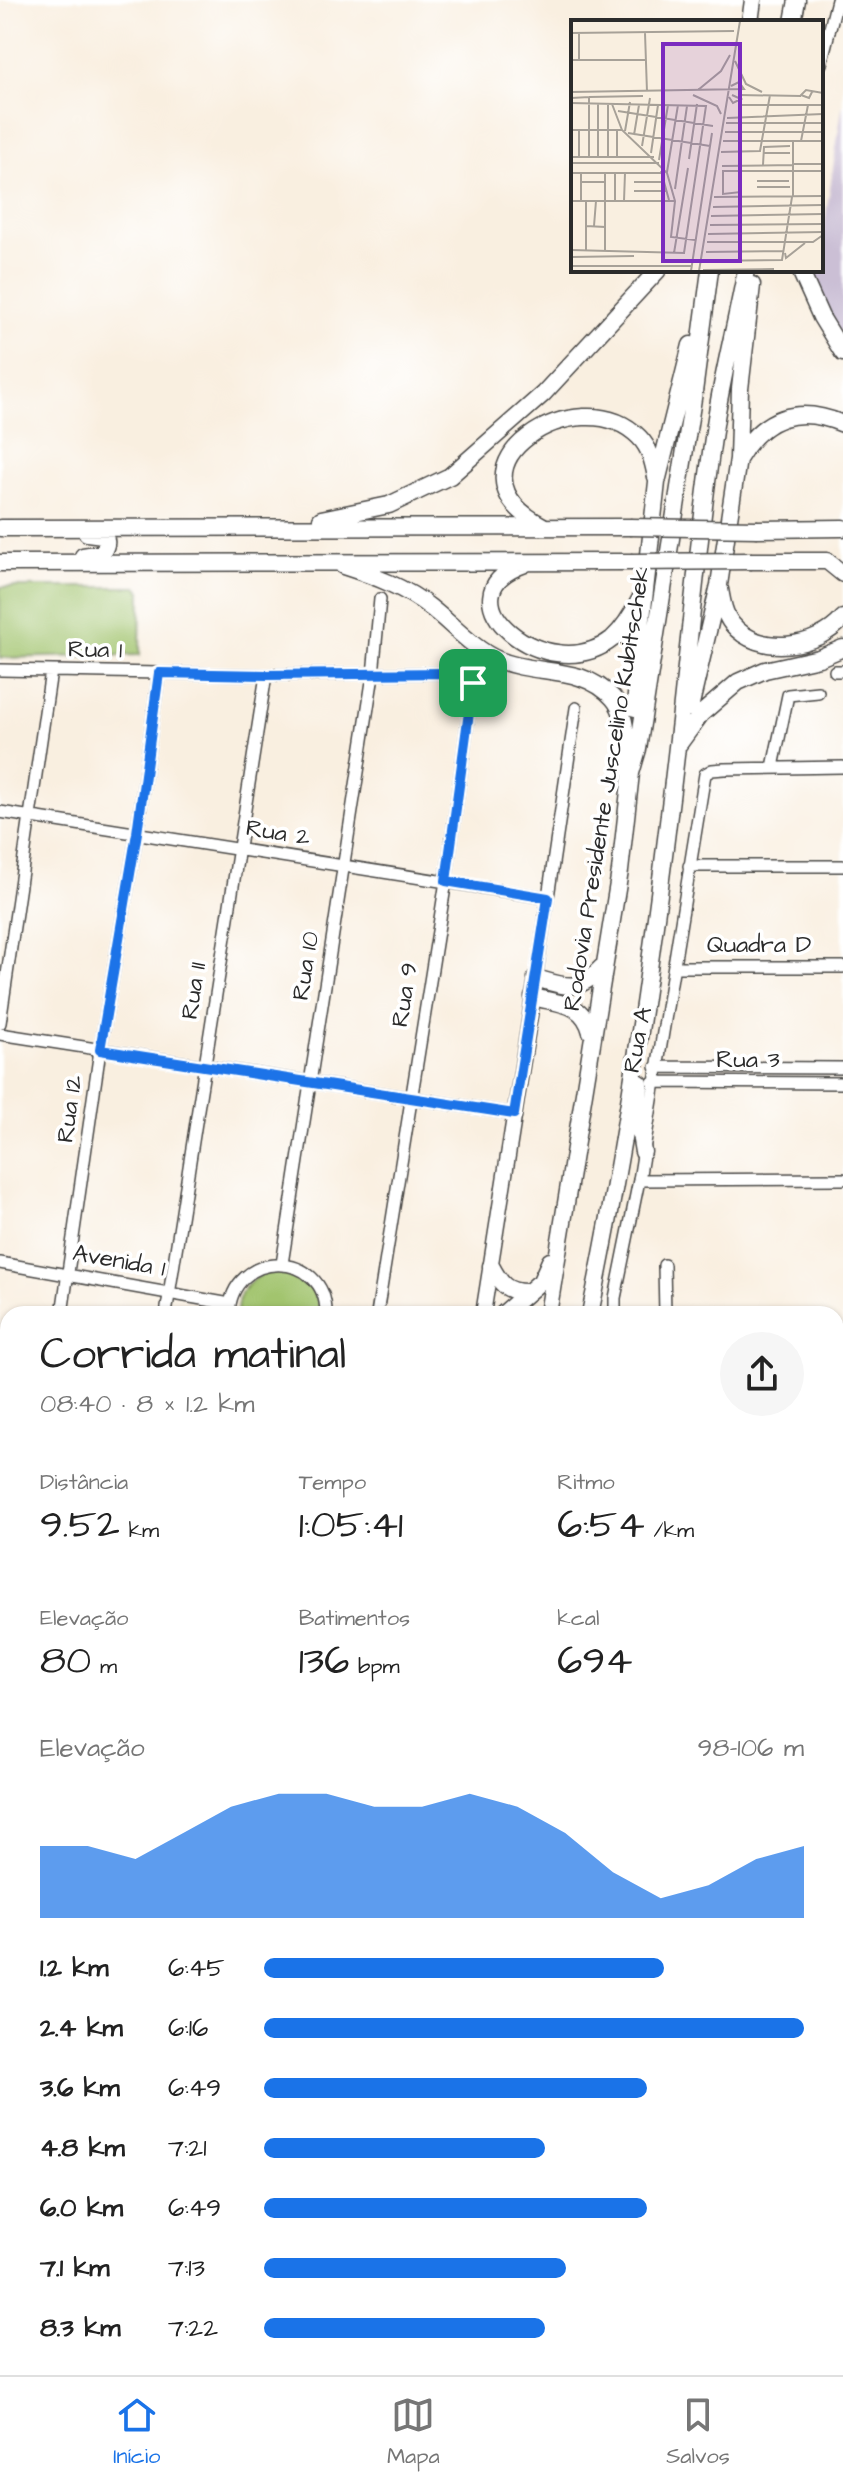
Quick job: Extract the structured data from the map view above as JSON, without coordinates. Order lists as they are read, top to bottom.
{
  "streets": {
    "highway": ["Rodovia Presidente Juscelino Kubitschek"],
    "street": [
      "Rua 1",
      "Rua 2",
      "Quadra D",
      "Rua 10",
      "Rua 11",
      "Rua 9",
      "Rua A",
      "Rua 3",
      "Rua 12",
      "Avenida 1"
    ]
  },
  "crossings": [
    ["Rua 1", "Rua 10"],
    ["Rua 1", "Rua 11"],
    ["Rua 1", "Rua 9"],
    ["Rua 1", "Rua 12"],
    ["Rua 2", "Rua 10"],
    ["Rua 2", "Rua 11"],
    ["Rua 2", "Rua 9"],
    ["Rua 2", "Rua 12"],
    ["Quadra D", "Rua A"],
    ["Rua 11", "Avenida 1"],
    ["Rua A", "Rua 3"],
    ["Rua 12", "Avenida 1"]
  ],
  "page": {
    "heading": ["Corrida matinal", "08:40 · 8 × 1.2 km"],
    "stats": [
      ["Distância", "9.52 km"],
      ["Tempo", "1:05:41"],
      ["Ritmo", "6:54 /km"],
      ["Elevação", "80 m"],
      ["Batimentos", "136 bpm"],
      ["kcal", "694"]
    ],
    "chart": ["Elevação", "98–106 m"],
    "list": [
      {
        "name": "1.2 km",
        "note": "6:45"
      },
      {
        "name": "2.4 km",
        "note": "6:16"
      },
      {
        "name": "3.6 km",
        "note": "6:49"
      },
      {
        "name": "4.8 km",
        "note": "7:21"
      },
      {
        "name": "6.0 km",
        "note": "6:49"
      },
      {
        "name": "7.1 km",
        "note": "7:13"
      },
      {
        "name": "8.3 km",
        "note": "7:22"
      }
    ],
    "tabs": ["Início", "Mapa", "Salvos"]
  }
}
